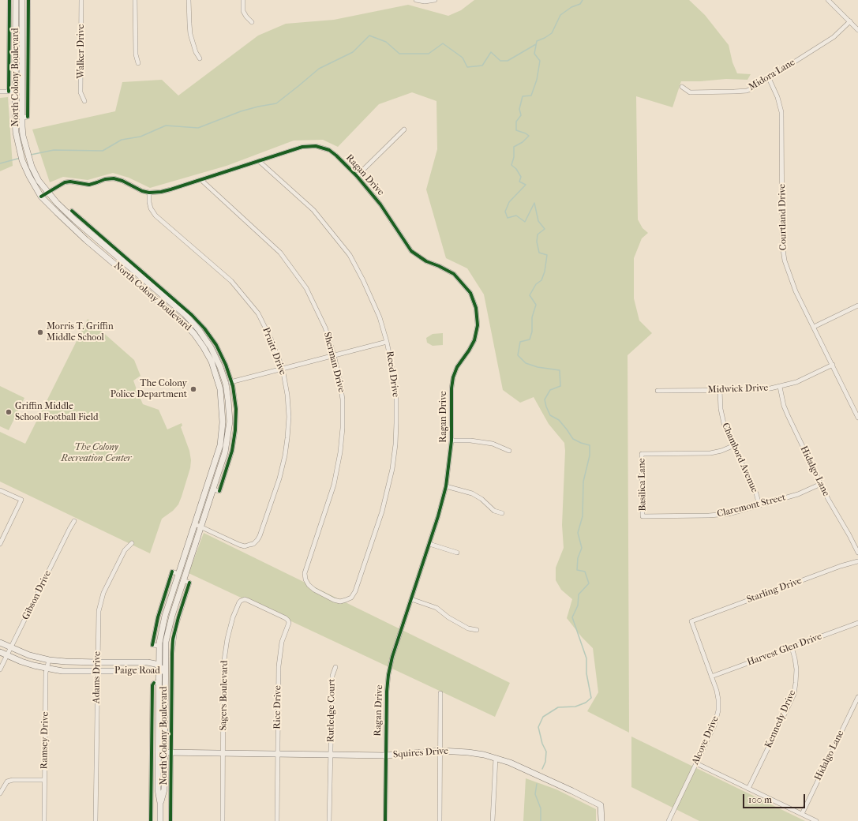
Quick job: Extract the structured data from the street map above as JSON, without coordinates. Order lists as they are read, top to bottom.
{
  "streets": {
    "main road": ["North Colony Boulevard", "Paige Road", "Squires Drive"],
    "street": [
      "Walker Drive",
      "Midora Lane",
      "Ragan Drive",
      "Courtland Drive",
      "Pruitt Drive",
      "Sherman Drive",
      "Reed Drive",
      "Midwick Drive",
      "Chambord Avenue",
      "Hidalgo Lane",
      "Basilica Lane",
      "Claremont Street",
      "Starling Drive",
      "Gibson Drive",
      "Harvest Glen Drive",
      "Adams Drive",
      "Sagers Boulevard",
      "Rice Drive",
      "Rutledge Court",
      "Kennedy Drive",
      "Ramsey Drive",
      "Alcove Drive"
    ]
  },
  "crossings": [
    ["Midora Lane", "Courtland Drive"],
    ["North Colony Boulevard", "Ragan Drive"],
    ["North Colony Boulevard", "Pruitt Drive"],
    ["North Colony Boulevard", "Paige Road"],
    ["North Colony Boulevard", "Squires Drive"],
    ["Ragan Drive", "Pruitt Drive"],
    ["Ragan Drive", "Sherman Drive"],
    ["Ragan Drive", "Reed Drive"],
    ["Ragan Drive", "Squires Drive"],
    ["Courtland Drive", "Midwick Drive"],
    ["Sherman Drive", "Reed Drive"],
    ["Midwick Drive", "Chambord Avenue"],
    ["Midwick Drive", "Hidalgo Lane"],
    ["Chambord Avenue", "Basilica Lane"],
    ["Chambord Avenue", "Claremont Street"],
    ["Hidalgo Lane", "Claremont Street"],
    ["Basilica Lane", "Claremont Street"],
    ["Starling Drive", "Alcove Drive"],
    ["Gibson Drive", "Paige Road"],
    ["Harvest Glen Drive", "Kennedy Drive"],
    ["Harvest Glen Drive", "Alcove Drive"],
    ["Paige Road", "Adams Drive"],
    ["Paige Road", "Ramsey Drive"],
    ["Sagers Boulevard", "Rice Drive"],
    ["Sagers Boulevard", "Squires Drive"],
    ["Rice Drive", "Squires Drive"],
    ["Rutledge Court", "Squires Drive"]
  ],
  "parks": ["The Colony Recreation Center"],
  "places": ["Morris T. Griffin Middle School", "The Colony Police Department", "Griffin Middle School Football Field"],
  "scale_bar": "100 m"
}
